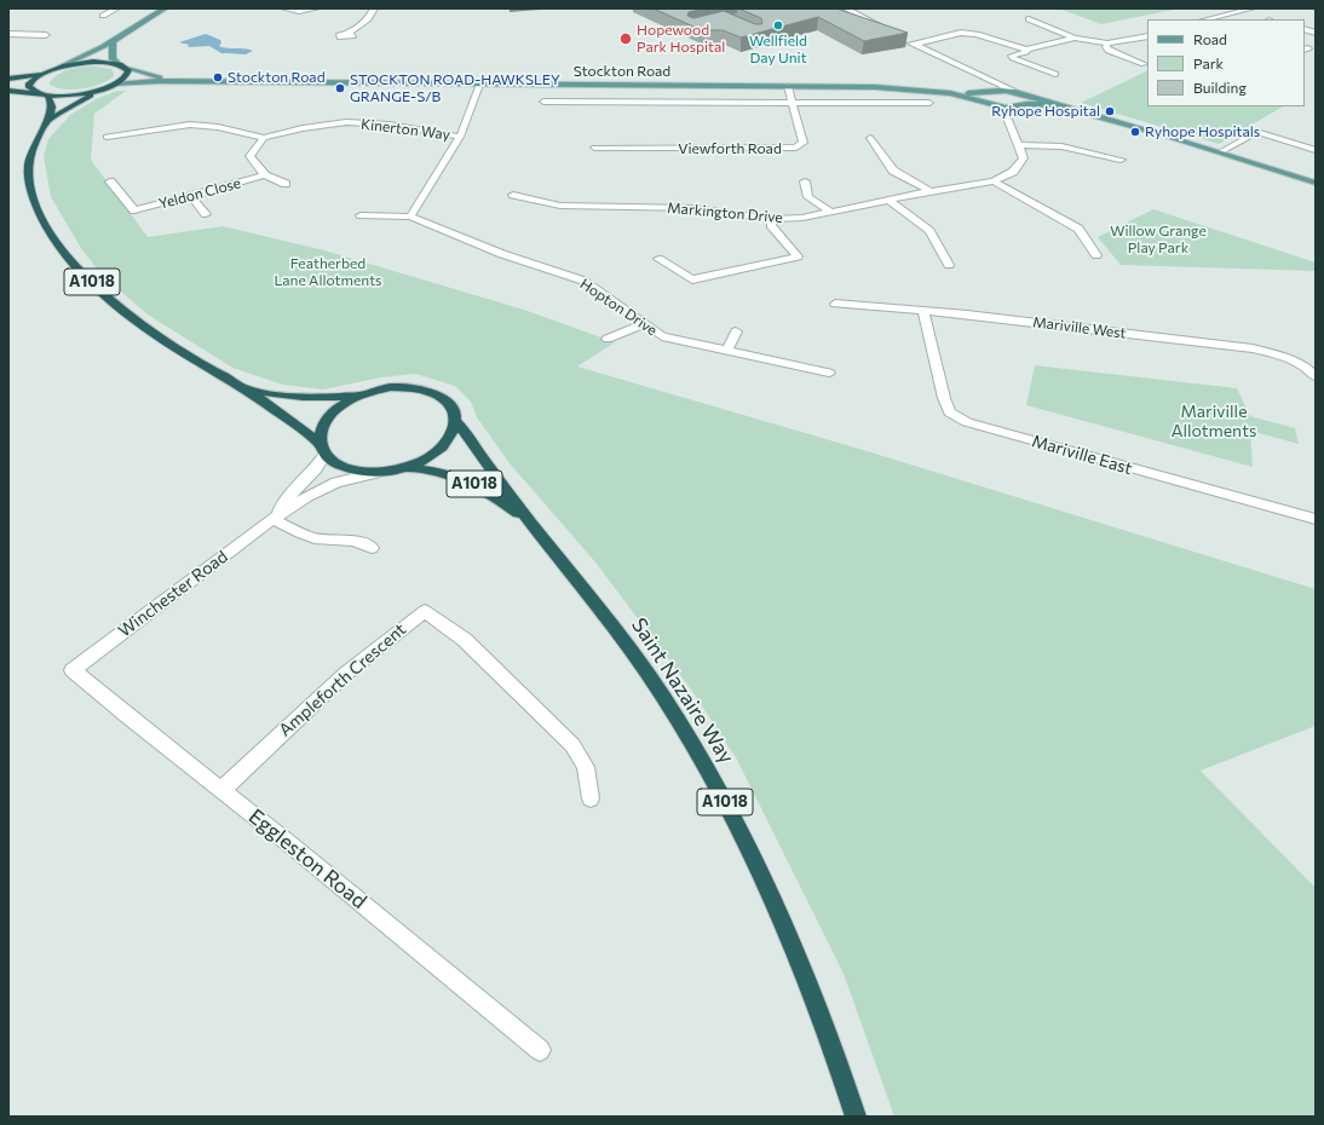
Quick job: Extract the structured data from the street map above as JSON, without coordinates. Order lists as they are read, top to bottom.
{
  "streets": {
    "highway": ["Stockton Road", "A1018", "Saint Nazaire Way"],
    "street": [
      "Kinerton Way",
      "Viewforth Road",
      "Yeldon Close",
      "Markington Drive",
      "Hopton Drive",
      "Mariville West",
      "Mariville East",
      "Winchester Road",
      "Ampleforth Crescent",
      "Eggleston Road"
    ]
  },
  "crossings": [
    ["Stockton Road", "Viewforth Road"],
    ["Stockton Road", "Markington Drive"],
    ["Stockton Road", "Saint Nazaire Way"],
    ["Mariville West", "Mariville East"],
    ["Winchester Road", "Eggleston Road"],
    ["Ampleforth Crescent", "Eggleston Road"]
  ],
  "parks": ["Willow Grange Play Park", "Featherbed Lane Allotments", "Mariville Allotments"],
  "places": [
    "Wellfield Day Unit",
    "Hopewood Park Hospital",
    "Stockton Road",
    "STOCKTON ROAD-HAWKSLEY GRANGE-S/B",
    "Ryhope Hospital",
    "Ryhope Hospitals"
  ],
  "legend": ["Road", "Park", "Building"]
}
